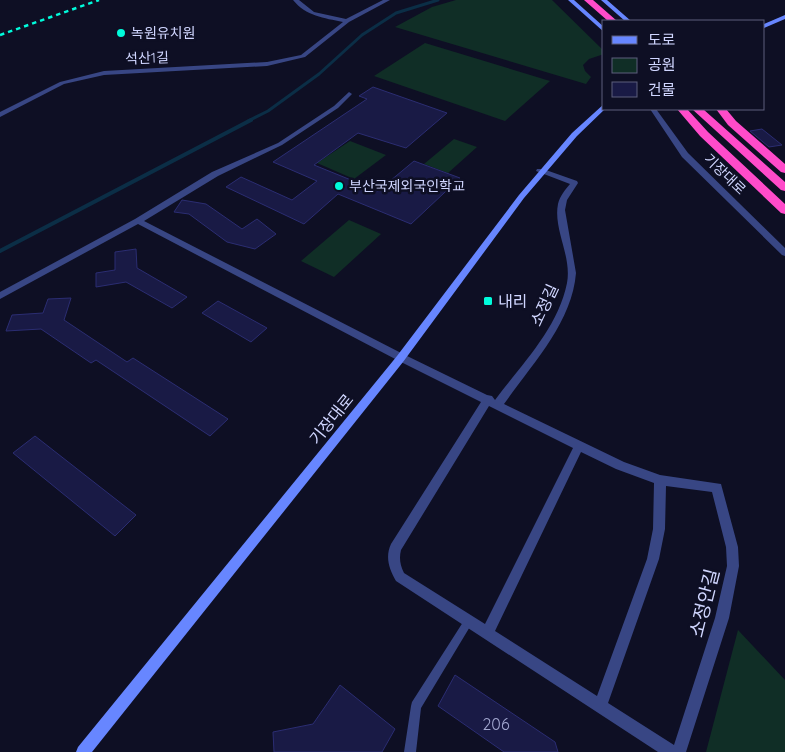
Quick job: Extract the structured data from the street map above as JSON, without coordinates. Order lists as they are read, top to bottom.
{
  "streets": {
    "main road": ["기장대로"],
    "street": ["석산1길", "소정길", "소정안길"]
  },
  "crossings": [
    ["기장대로", "소정길"],
    ["기장대로", "소정안길"],
    ["소정길", "소정안길"]
  ],
  "places": {
    "other": ["녹원유치원", "부산국제외국인학교"],
    "transit": ["내리"]
  },
  "house_numbers": ["206"],
  "legend": ["도로", "공원", "건물"]
}
